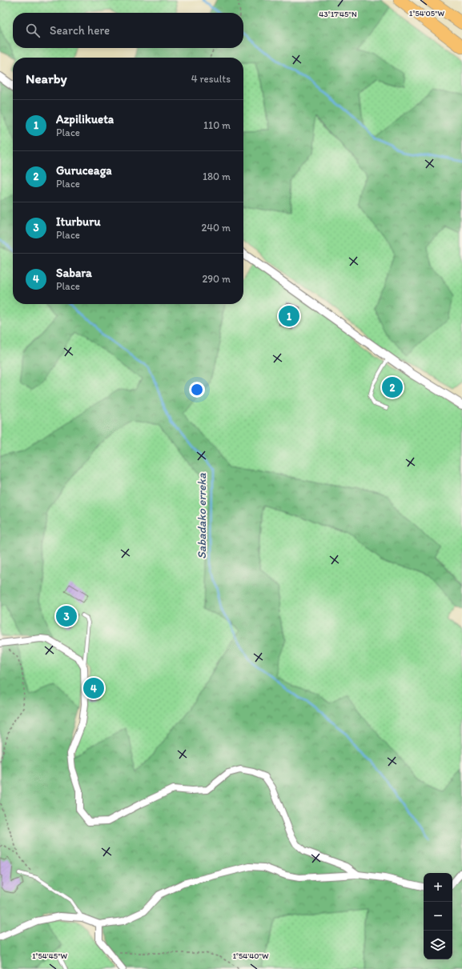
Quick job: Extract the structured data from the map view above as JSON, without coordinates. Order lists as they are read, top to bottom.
{
  "water": ["Sabadako erreka"],
  "page": {
    "search": "Search here",
    "heading": ["Nearby", "4 results"],
    "list": [
      {
        "mark": "1",
        "name": "Azpilikueta",
        "note": "Place",
        "value": "110 m"
      },
      {
        "mark": "2",
        "name": "Guruceaga",
        "note": "Place",
        "value": "180 m"
      },
      {
        "mark": "3",
        "name": "Iturburu",
        "note": "Place",
        "value": "240 m"
      },
      {
        "mark": "4",
        "name": "Sabara",
        "note": "Place",
        "value": "290 m"
      }
    ],
    "pins": [
      "1",
      "2",
      "3",
      "4"
    ],
    "map_buttons": ["+", "−"]
  },
  "coordinates": [
    "1°54'05\"W",
    "43°17'45\"N",
    "1°54'45\"W",
    "1°54'40\"W"
  ]
}
